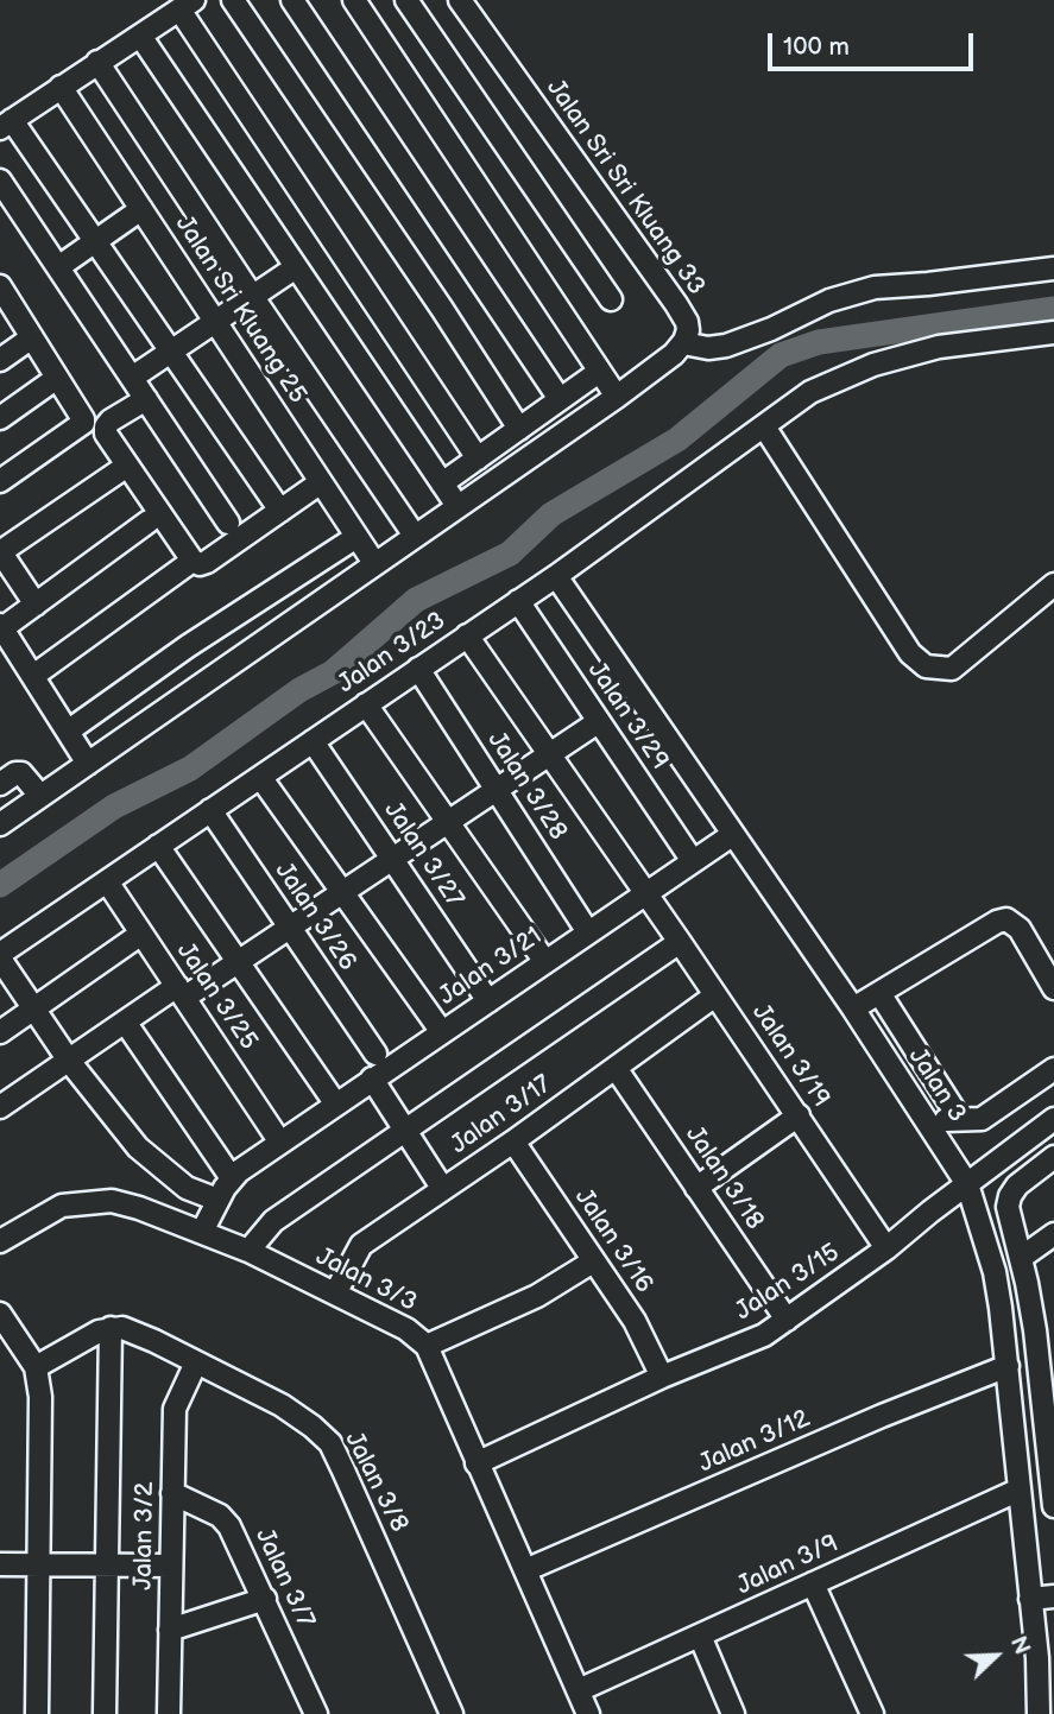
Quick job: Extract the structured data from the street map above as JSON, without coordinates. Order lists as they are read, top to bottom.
{
  "streets": {
    "street": [
      "Jalan Sri Sri Kluang 33",
      "Jalan Sri Kluang 25",
      "Jalan 3/23",
      "Jalan 3/29",
      "Jalan 3/28",
      "Jalan 3/27",
      "Jalan 3/26",
      "Jalan 3/21",
      "Jalan 3/25",
      "Jalan 3/19",
      "Jalan 3",
      "Jalan 3/17",
      "Jalan 3/18",
      "Jalan 3/16",
      "Jalan 3/3",
      "Jalan 3/15",
      "Jalan 3/12",
      "Jalan 3/8",
      "Jalan 3/2",
      "Jalan 3/9",
      "Jalan 3/7"
    ]
  },
  "crossings": [
    ["Jalan 3/23", "Jalan 3/29"],
    ["Jalan 3/23", "Jalan 3/28"],
    ["Jalan 3/23", "Jalan 3/27"],
    ["Jalan 3/23", "Jalan 3/26"],
    ["Jalan 3/23", "Jalan 3/25"],
    ["Jalan 3/23", "Jalan 3/19"],
    ["Jalan 3/23", "Jalan 3"],
    ["Jalan 3/29", "Jalan 3/21"],
    ["Jalan 3/28", "Jalan 3/21"],
    ["Jalan 3/27", "Jalan 3/21"],
    ["Jalan 3/21", "Jalan 3/25"],
    ["Jalan 3/21", "Jalan 3/19"],
    ["Jalan 3/21", "Jalan 3"],
    ["Jalan 3/19", "Jalan 3/17"],
    ["Jalan 3/19", "Jalan 3/15"],
    ["Jalan 3", "Jalan 3/15"],
    ["Jalan 3", "Jalan 3/12"],
    ["Jalan 3", "Jalan 3/9"],
    ["Jalan 3/17", "Jalan 3/18"],
    ["Jalan 3/17", "Jalan 3/16"],
    ["Jalan 3/17", "Jalan 3/3"],
    ["Jalan 3/18", "Jalan 3/15"],
    ["Jalan 3/16", "Jalan 3/15"],
    ["Jalan 3/3", "Jalan 3/15"],
    ["Jalan 3/3", "Jalan 3/12"],
    ["Jalan 3/3", "Jalan 3/9"],
    ["Jalan 3/8", "Jalan 3/2"],
    ["Jalan 3/2", "Jalan 3/7"]
  ],
  "scale_bar": "100 m",
  "north": "top right"
}
